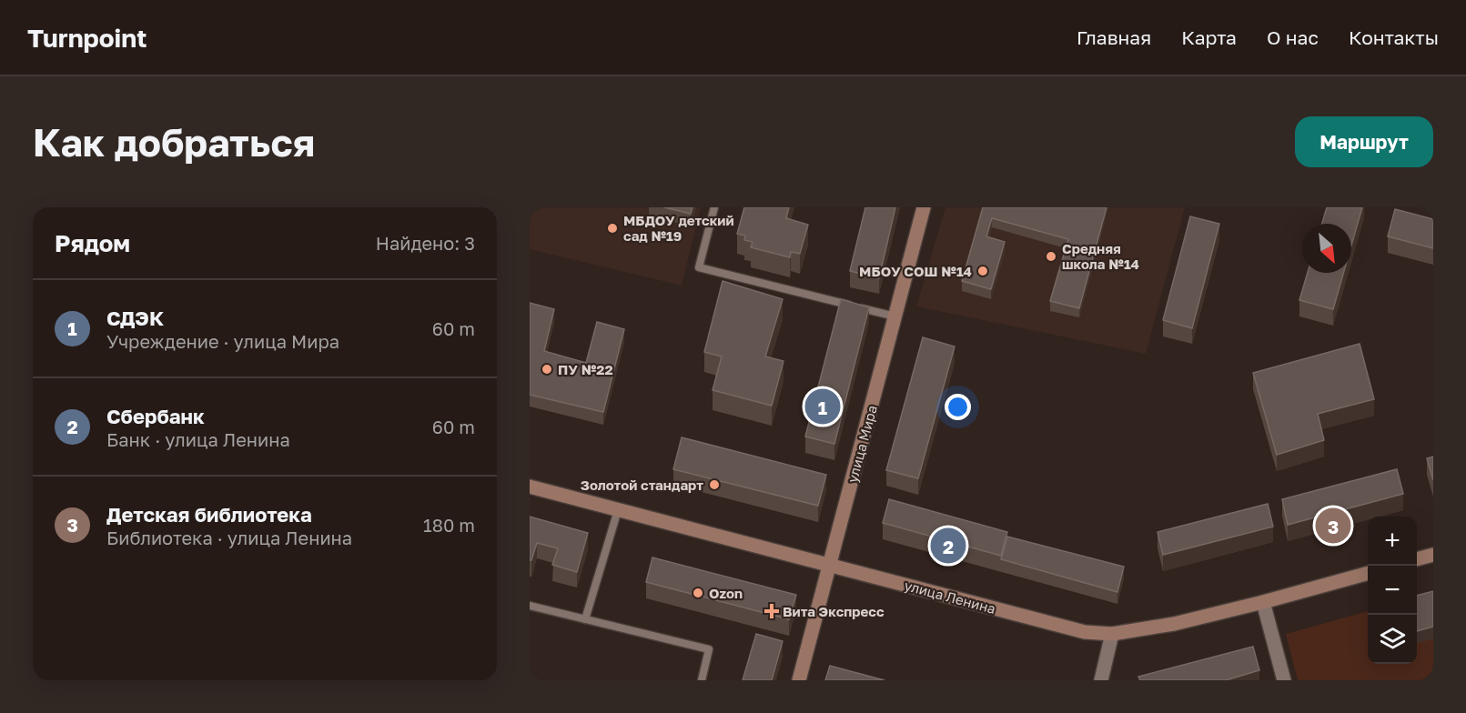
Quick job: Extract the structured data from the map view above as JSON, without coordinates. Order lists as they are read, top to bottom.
{
  "streets": {
    "main road": ["улица Мира", "улица Ленина"]
  },
  "crossings": [
    ["улица Мира", "улица Ленина"]
  ],
  "places": {
    "other": [
      "МБДОУ детский сад №19",
      "Средняя школа №14",
      "МБОУ СОШ №14",
      "ПУ №22",
      "Золотой стандарт",
      "Ozon"
    ],
    "health": ["Вита Экспресс"]
  },
  "north": "bottom right",
  "page": {
    "header": "Turnpoint",
    "nav": [
      "Главная",
      "Карта",
      "О нас",
      "Контакты"
    ],
    "buttons": "Маршрут",
    "title": "Как добраться",
    "heading": ["Рядом", "Найдено: 3"],
    "list": [
      {
        "mark": "1",
        "name": "СДЭК",
        "note": "Учреждение · улица Мира",
        "value": "60 m"
      },
      {
        "mark": "2",
        "name": "Сбербанк",
        "note": "Банк · улица Ленина",
        "value": "60 m"
      },
      {
        "mark": "3",
        "name": "Детская библиотека",
        "note": "Библиотека · улица Ленина",
        "value": "180 m"
      }
    ],
    "pins": ["1", "3", "2"],
    "map_buttons": ["+", "−"]
  }
}
